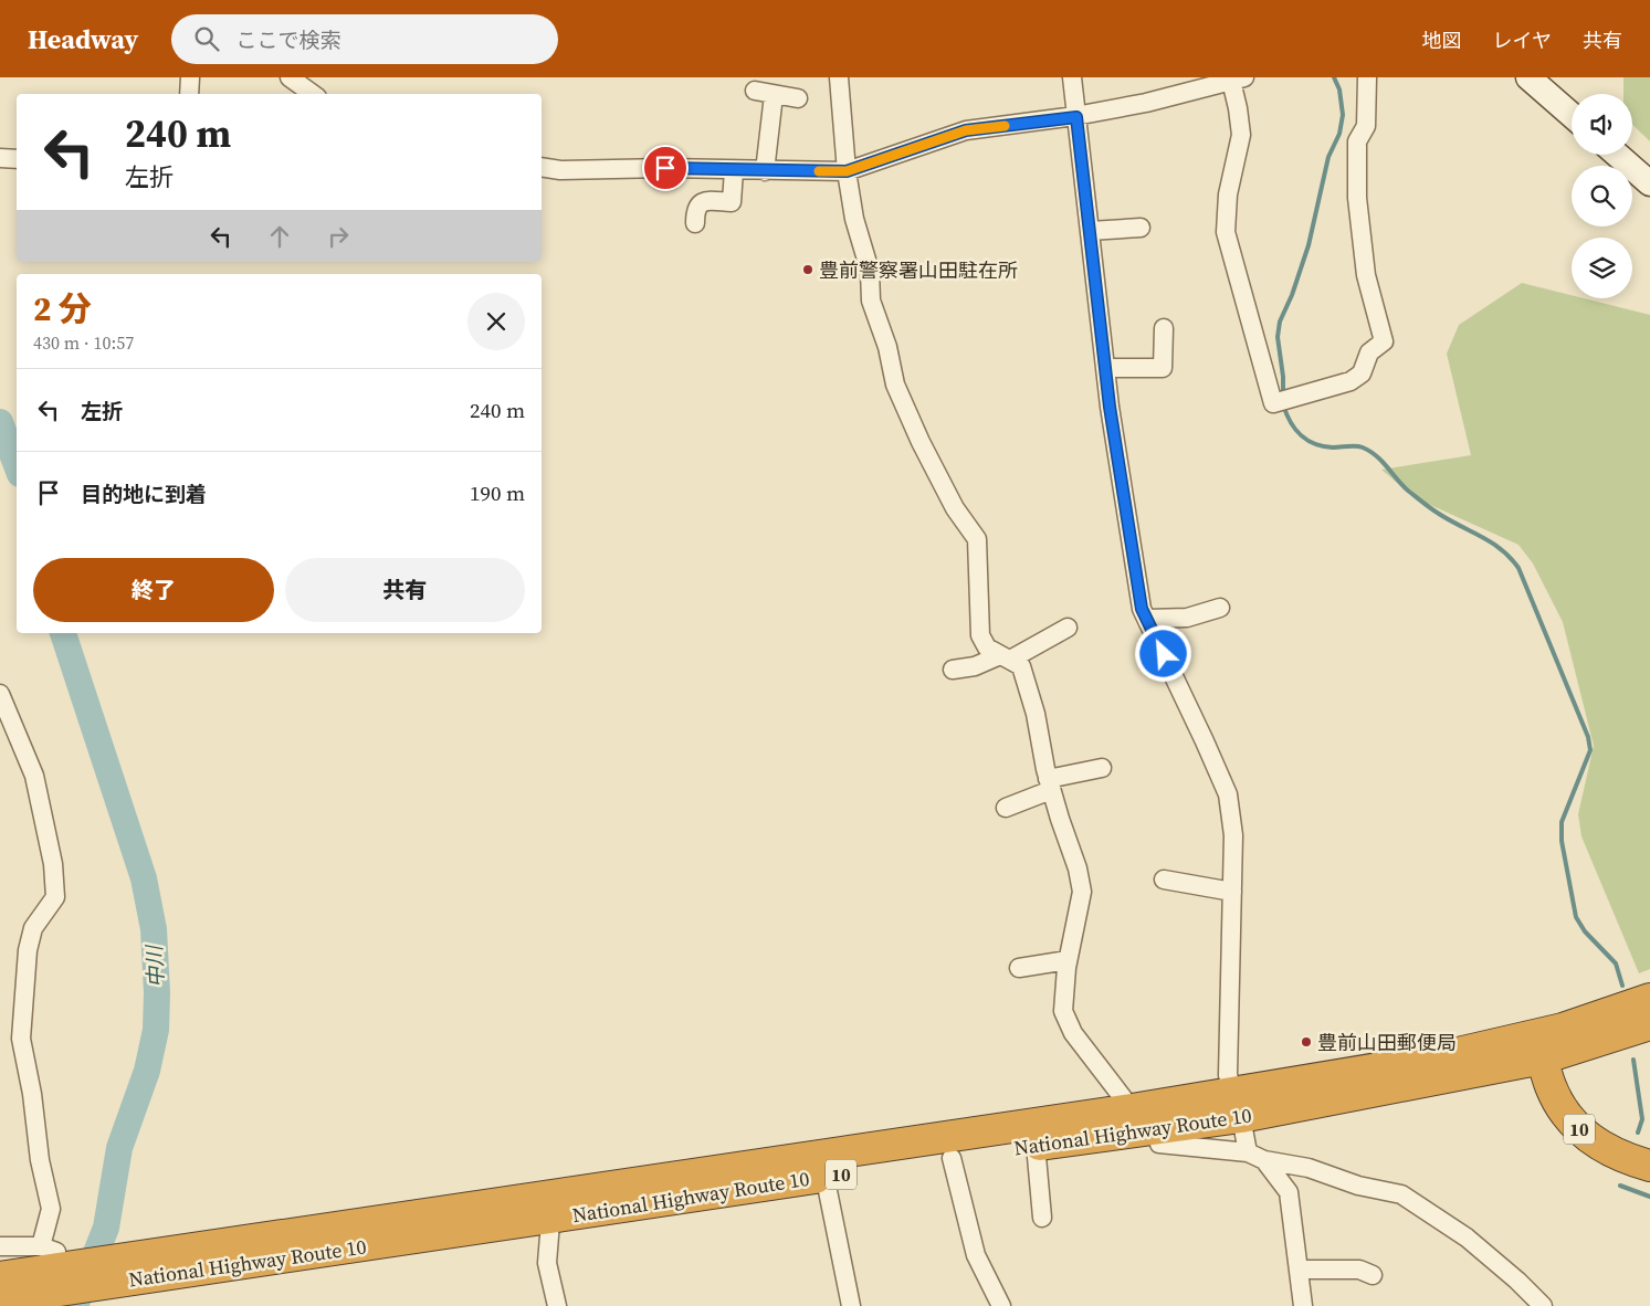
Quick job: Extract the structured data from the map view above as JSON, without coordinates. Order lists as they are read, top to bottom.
{
  "streets": {
    "highway": ["10", "National Highway Route 10"]
  },
  "crossings": [
    ["10", "National Highway Route 10"]
  ],
  "water": ["中川"],
  "places": ["豊前警察署山田駐在所", "豊前山田郵便局"],
  "page": {
    "header": "Headway",
    "search": "ここで検索",
    "nav": ["地図", "レイヤ", "共有"],
    "turn": ["240 m", "左折"],
    "heading": ["2 分", "430 m · 10:57"],
    "list": [
      {
        "name": "左折",
        "value": "240 m"
      },
      {
        "name": "目的地に到着",
        "value": "190 m"
      }
    ],
    "buttons": ["終了", "共有"]
  }
}
